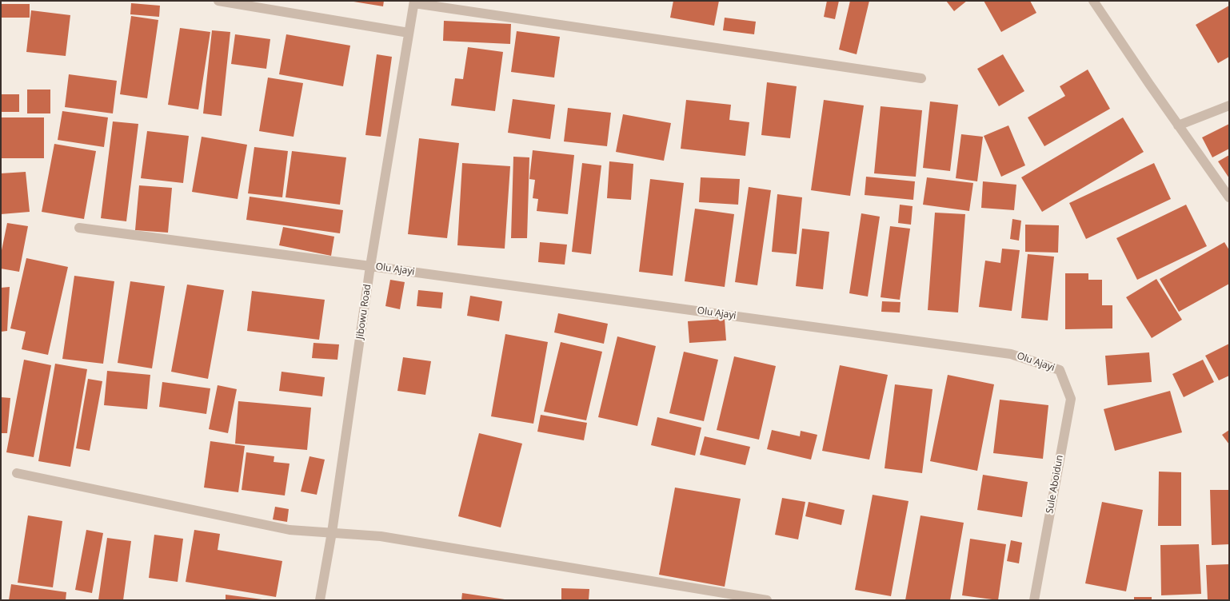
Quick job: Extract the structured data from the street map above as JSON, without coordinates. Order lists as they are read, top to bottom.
{
  "streets": {
    "street": ["Olu Ajayi", "Jibowu Road", "Sule Aboidun"]
  },
  "crossings": [
    ["Olu Ajayi", "Jibowu Road"],
    ["Olu Ajayi", "Sule Aboidun"]
  ]
}
